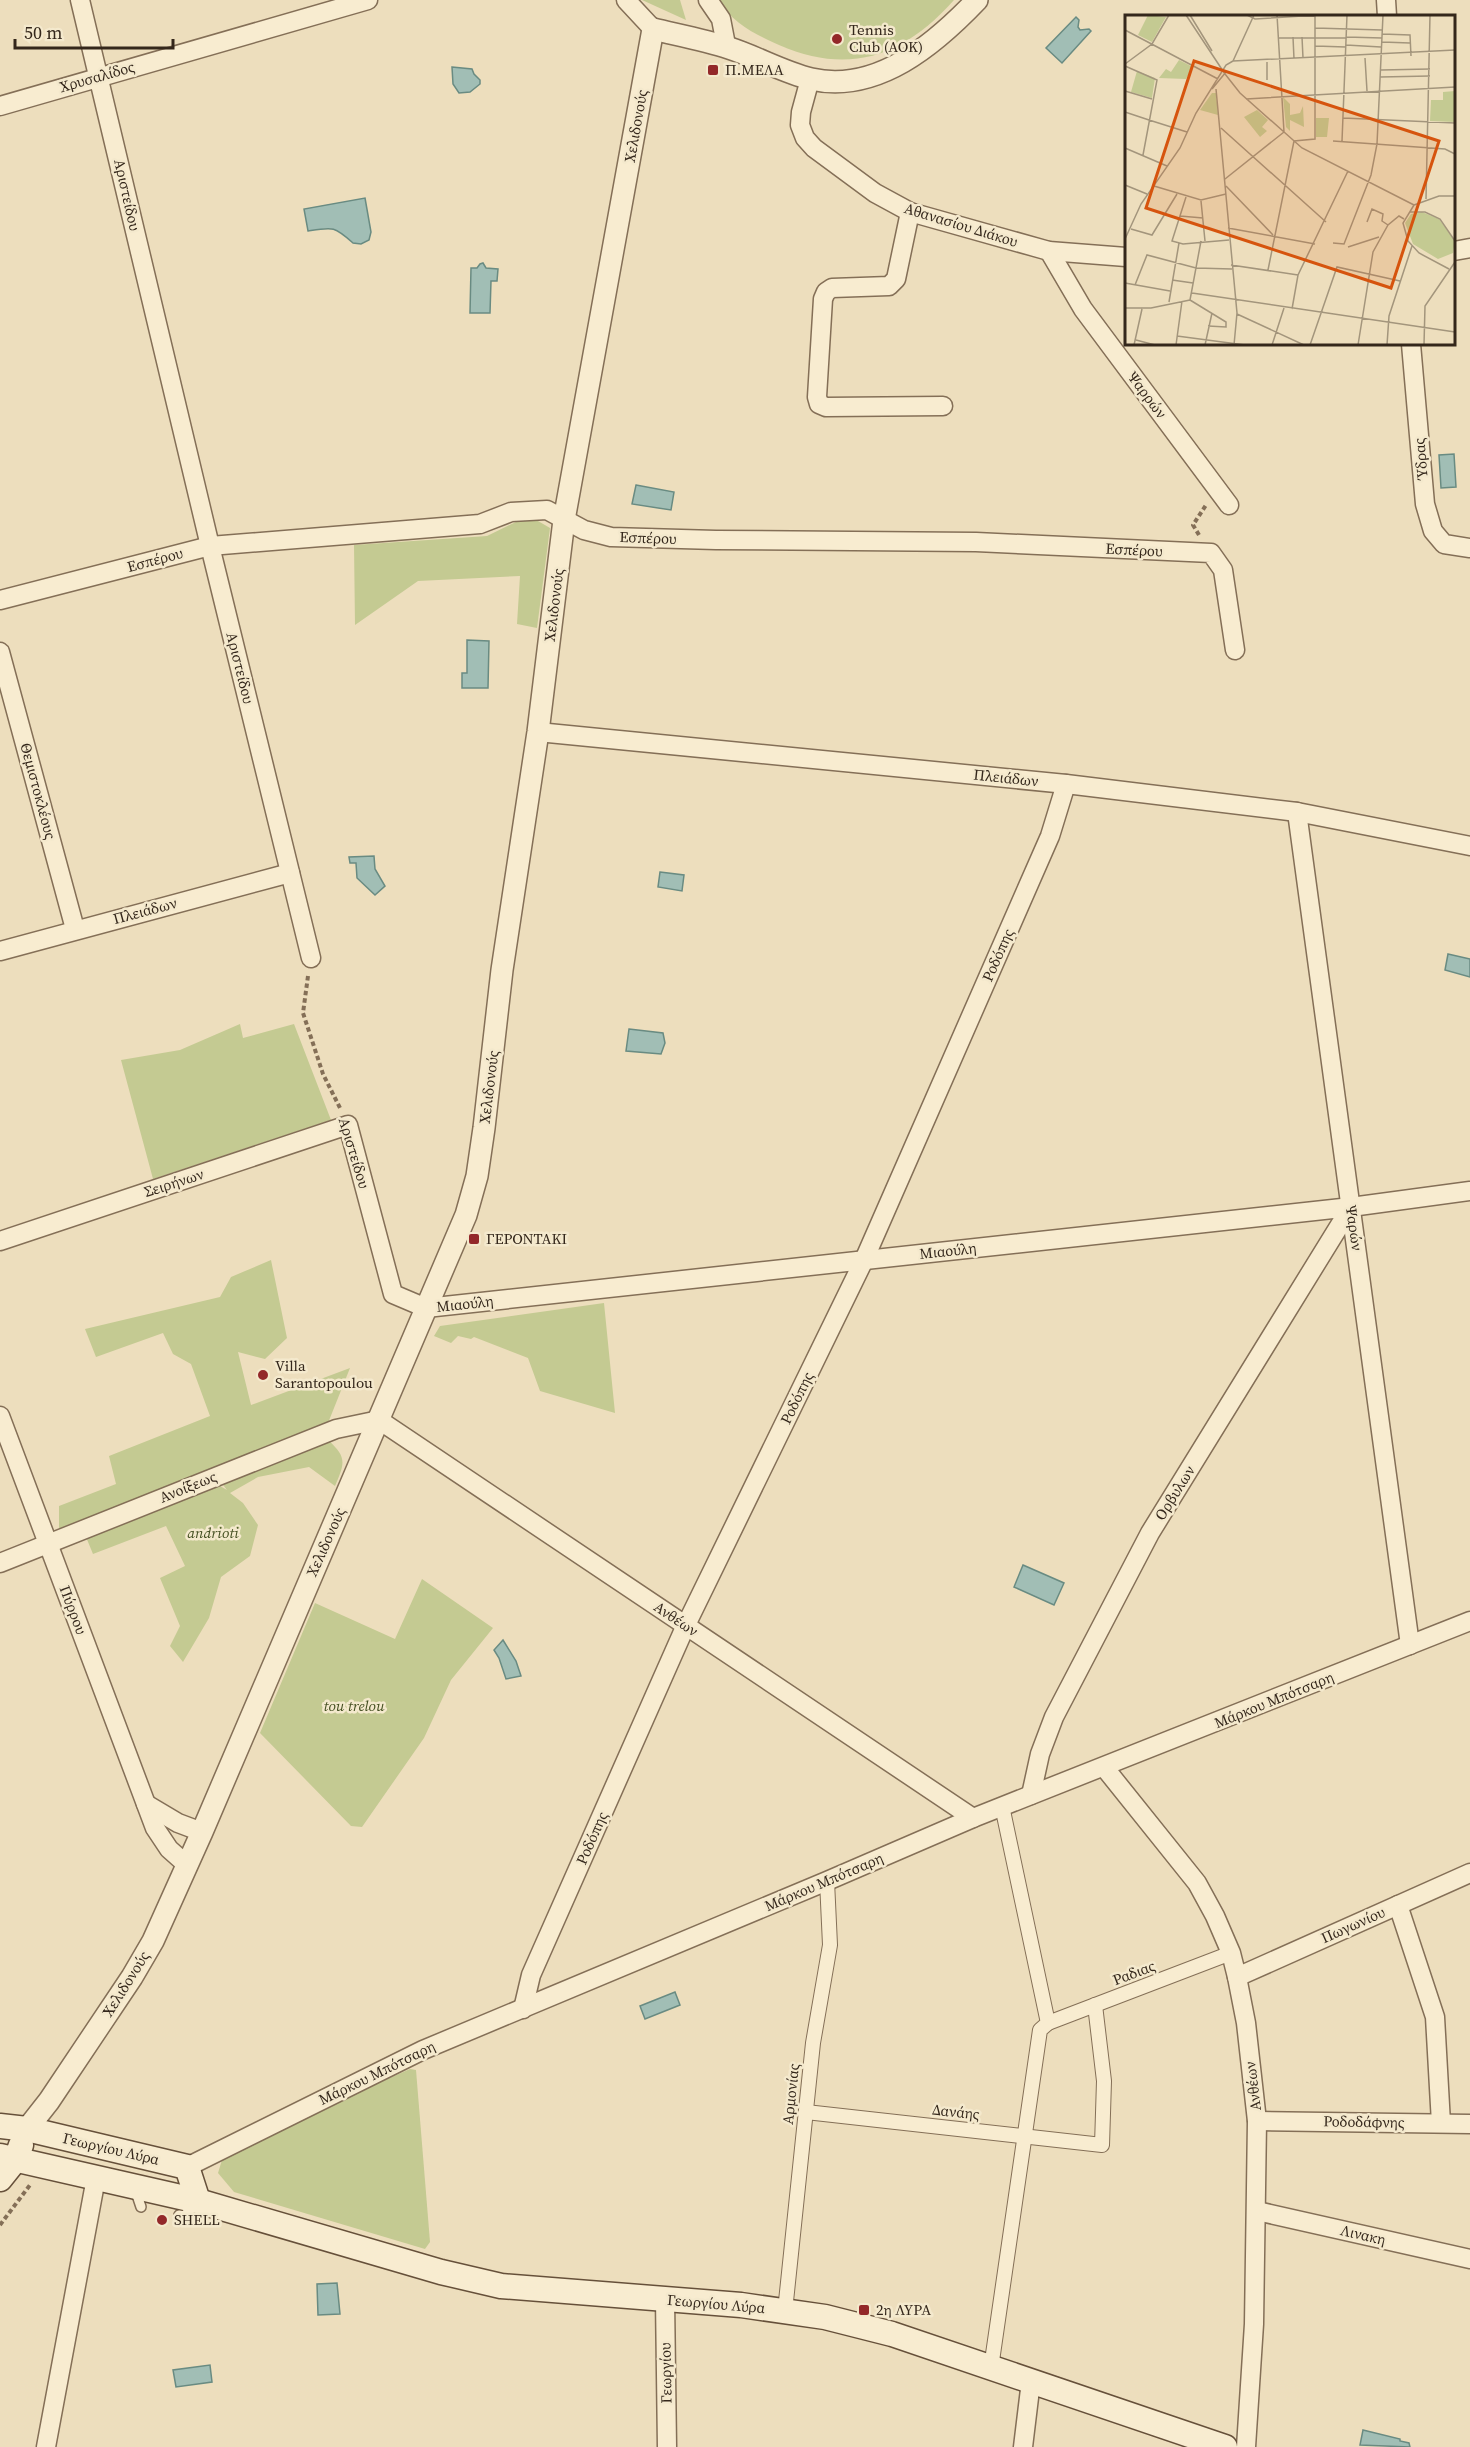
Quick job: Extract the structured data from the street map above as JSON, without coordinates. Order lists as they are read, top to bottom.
{
  "streets": {
    "main road": ["Γεωργίου Λύρα"],
    "street": [
      "Χρυσαλίδος",
      "Χελιδονούς",
      "Αριστείδου",
      "Αθανασίου Διάκου",
      "Ψαρρών",
      "Ύδρας",
      "Εσπέρου",
      "Πλειάδων",
      "Θεμιστοκλέους",
      "Ροδόπης",
      "Σειρήνων",
      "Ψαρών",
      "Μιαούλη",
      "Ανοίξεως",
      "Ορβυλων",
      "Πύρρου",
      "Ανθέων",
      "Μάρκου Μπότσαρη",
      "Πωγωνίου",
      "Ραδιας",
      "Αρμονίας",
      "Δανάης",
      "Ροδοδάφνης",
      "Λινακη",
      "Γεωργίου"
    ]
  },
  "crossings": [
    ["Χρυσαλίδος", "Αριστείδου"],
    ["Χελιδονούς", "Αριστείδου"],
    ["Χελιδονούς", "Εσπέρου"],
    ["Χελιδονούς", "Πλειάδων"],
    ["Χελιδονούς", "Μιαούλη"],
    ["Χελιδονούς", "Ανοίξεως"],
    ["Χελιδονούς", "Πύρρου"],
    ["Χελιδονούς", "Ανθέων"],
    ["Χελιδονούς", "Γεωργίου Λύρα"],
    ["Αριστείδου", "Εσπέρου"],
    ["Αριστείδου", "Πλειάδων"],
    ["Αριστείδου", "Σειρήνων"],
    ["Αριστείδου", "Μιαούλη"],
    ["Αθανασίου Διάκου", "Ψαρρών"],
    ["Πλειάδων", "Θεμιστοκλέους"],
    ["Πλειάδων", "Ροδόπης"],
    ["Πλειάδων", "Ψαρών"],
    ["Ροδόπης", "Μιαούλη"],
    ["Ροδόπης", "Ανθέων"],
    ["Ροδόπης", "Μάρκου Μπότσαρη"],
    ["Ψαρών", "Μιαούλη"],
    ["Ψαρών", "Ορβυλων"],
    ["Ψαρών", "Μάρκου Μπότσαρη"],
    ["Μιαούλη", "Ορβυλων"],
    ["Ανοίξεως", "Πύρρου"],
    ["Ανοίξεως", "Ανθέων"],
    ["Ορβυλων", "Μάρκου Μπότσαρη"],
    ["Ανθέων", "Μάρκου Μπότσαρη"],
    ["Ανθέων", "Πωγωνίου"],
    ["Ανθέων", "Ραδιας"],
    ["Ανθέων", "Ροδοδάφνης"],
    ["Ανθέων", "Λινακη"],
    ["Μάρκου Μπότσαρη", "Αρμονίας"],
    ["Μάρκου Μπότσαρη", "Γεωργίου Λύρα"],
    ["Ραδιας", "Δανάης"],
    ["Αρμονίας", "Δανάης"],
    ["Αρμονίας", "Γεωργίου Λύρα"],
    ["Γεωργίου Λύρα", "Γεωργίου"]
  ],
  "parks": ["andrioti", "tou trelou"],
  "places": {
    "other": ["Tennis Club (AOK)", "Villa Sarantopoulou", "SHELL"],
    "transit": ["Π.ΜΕΛΑ", "ΓΕΡΟΝΤΑΚΙ", "2η ΛΥΡΑ"]
  },
  "scale_bar": "50 m"
}
